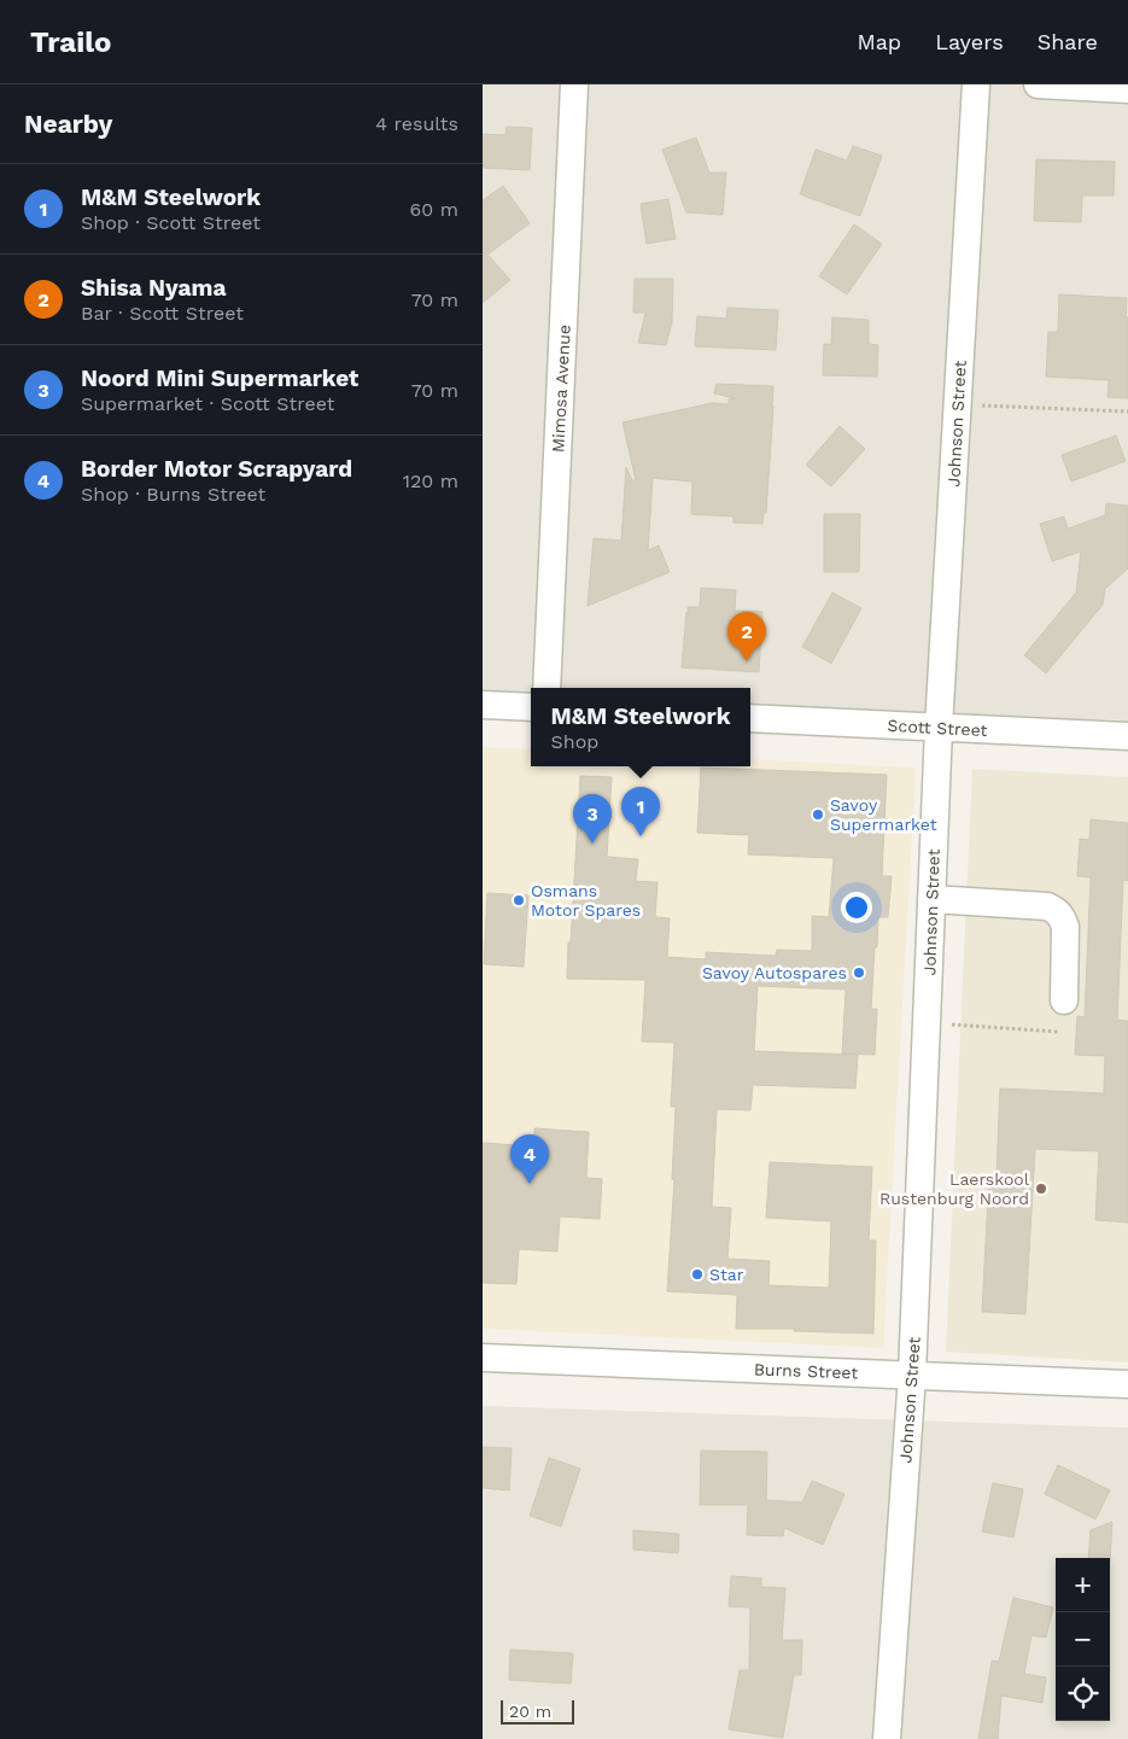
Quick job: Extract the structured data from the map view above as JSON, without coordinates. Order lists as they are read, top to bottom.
{
  "streets": {
    "street": [
      "Mimosa Avenue",
      "Johnson Street",
      "Scott Street",
      "Burns Street"
    ]
  },
  "crossings": [
    ["Johnson Street", "Scott Street"],
    ["Johnson Street", "Burns Street"]
  ],
  "places": [
    "Savoy Supermarket",
    "Osmans Motor Spares",
    "Savoy Autospares",
    "Laerskool Rustenburg Noord",
    "Star"
  ],
  "scale_bar": "20 m",
  "page": {
    "header": "Trailo",
    "nav": ["Map", "Layers", "Share"],
    "heading": ["Nearby", "4 results"],
    "list": [
      {
        "mark": "1",
        "name": "M&M Steelwork",
        "note": "Shop · Scott Street",
        "value": "60 m"
      },
      {
        "mark": "2",
        "name": "Shisa Nyama",
        "note": "Bar · Scott Street",
        "value": "70 m"
      },
      {
        "mark": "3",
        "name": "Noord Mini Supermarket",
        "note": "Supermarket · Scott Street",
        "value": "70 m"
      },
      {
        "mark": "4",
        "name": "Border Motor Scrapyard",
        "note": "Shop · Burns Street",
        "value": "120 m"
      }
    ],
    "pins": [
      "2",
      "1",
      "3",
      "4"
    ],
    "popup": ["M&M Steelwork", "Shop"],
    "map_buttons": ["+", "−"],
    "scale": "20 m"
  }
}
